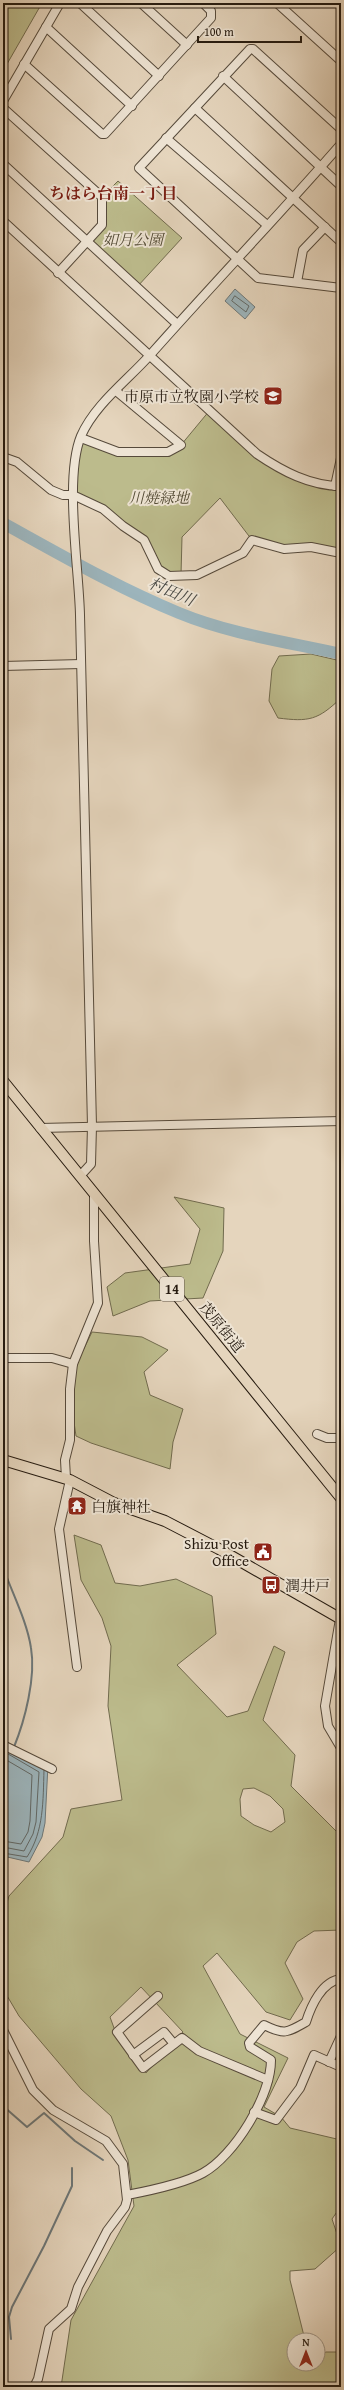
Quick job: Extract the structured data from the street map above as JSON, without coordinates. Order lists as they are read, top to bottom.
{
  "streets": {
    "main road": ["14", "茂原街道"]
  },
  "districts": ["ちはら台南一丁目"],
  "water": ["村田川"],
  "parks": ["如月公園", "川焼緑地"],
  "places": {
    "school or university": ["市原市立牧園小学校"],
    "temple": ["白旗神社"],
    "public building": ["Shizu Post Office"],
    "bus stop": ["潤井戸"]
  },
  "scale_bar": "100 m",
  "north": "top"
}
